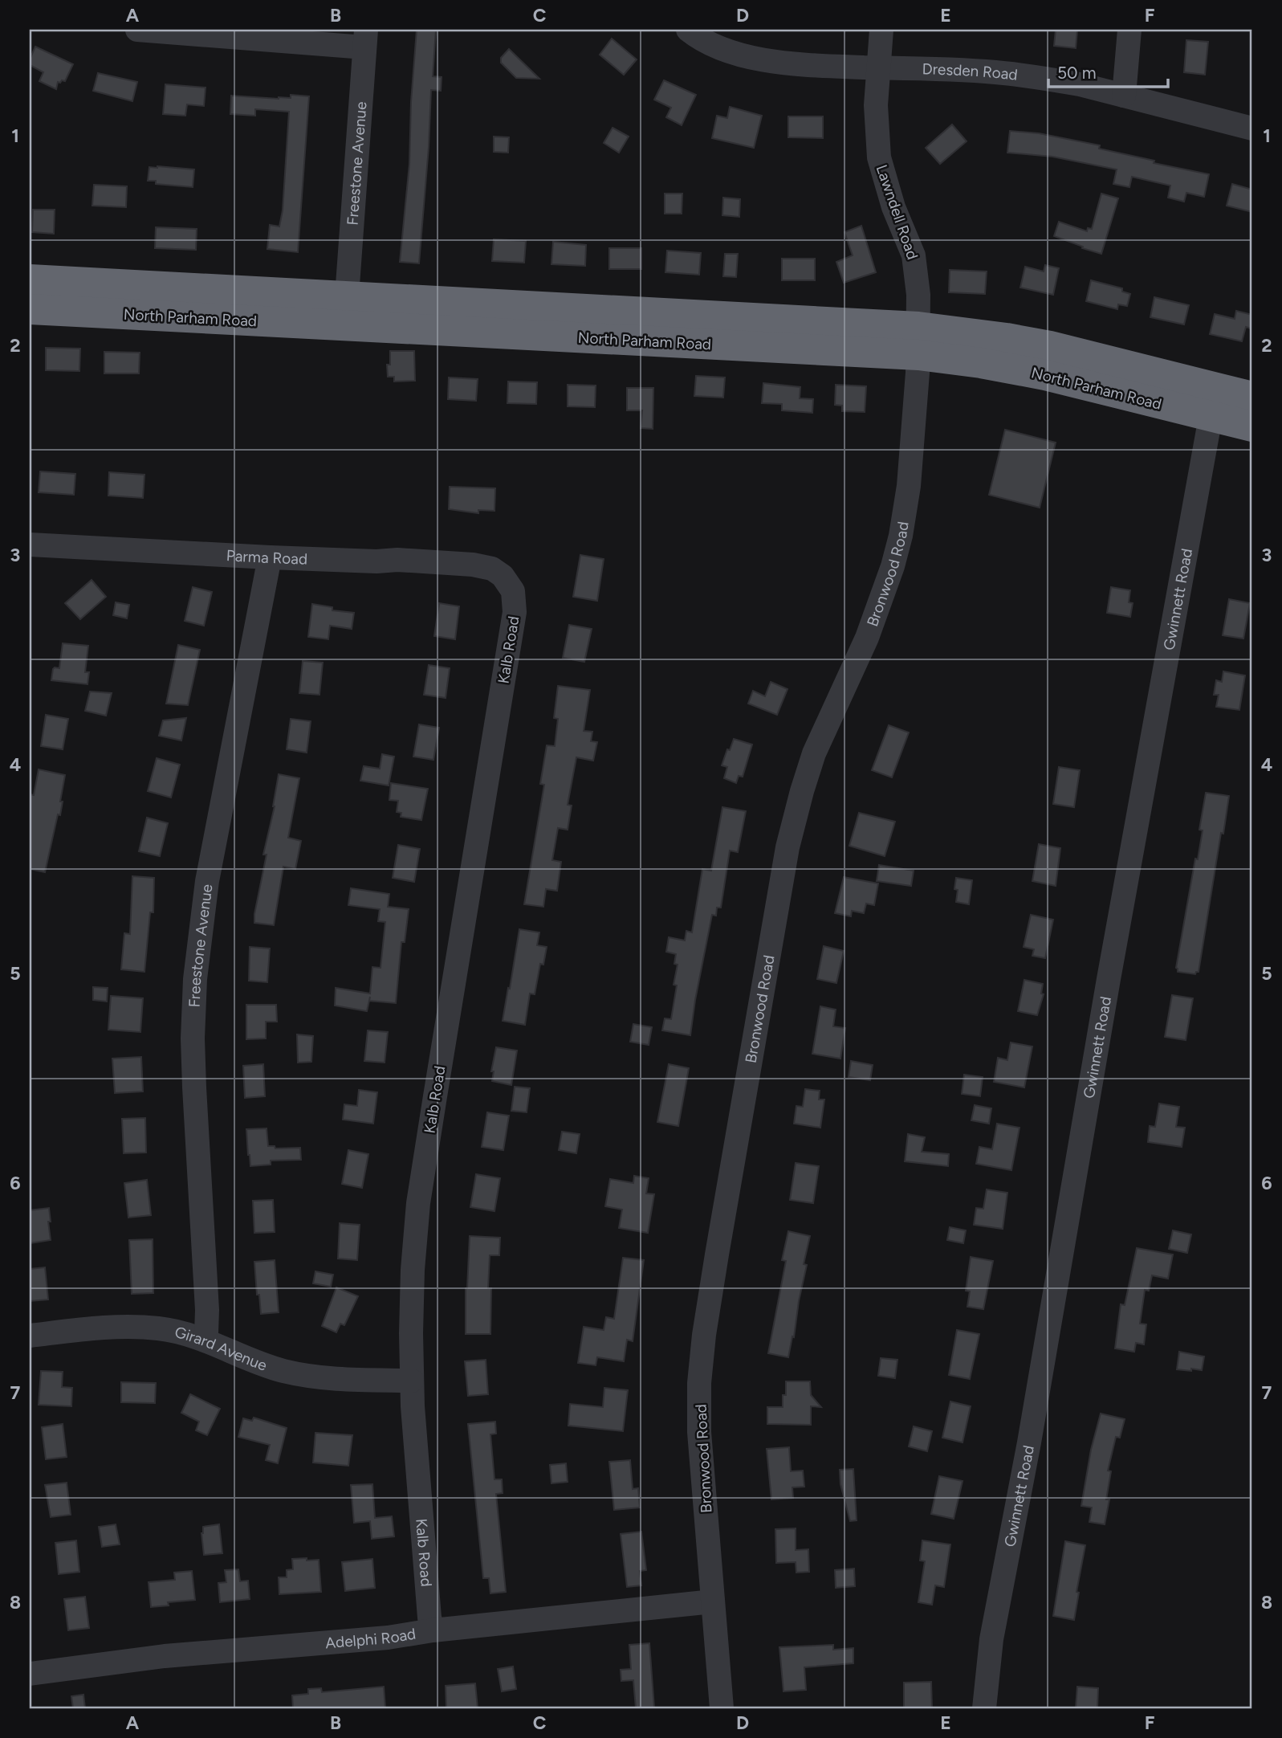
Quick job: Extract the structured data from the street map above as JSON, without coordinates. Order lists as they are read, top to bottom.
{
  "streets": {
    "highway": ["North Parham Road"],
    "street": [
      "Dresden Road",
      "Freestone Avenue",
      "Lawndell Road",
      "Parma Road",
      "Bronwood Road",
      "Gwinnett Road",
      "Kalb Road",
      "Girard Avenue",
      "Adelphi Road"
    ]
  },
  "crossings": [
    ["Dresden Road", "Lawndell Road"],
    ["Freestone Avenue", "North Parham Road"],
    ["Freestone Avenue", "Parma Road"],
    ["Freestone Avenue", "Girard Avenue"],
    ["Lawndell Road", "North Parham Road"],
    ["Lawndell Road", "Bronwood Road"],
    ["North Parham Road", "Bronwood Road"],
    ["North Parham Road", "Gwinnett Road"],
    ["Parma Road", "Kalb Road"],
    ["Bronwood Road", "Adelphi Road"],
    ["Kalb Road", "Girard Avenue"],
    ["Kalb Road", "Adelphi Road"]
  ],
  "scale_bar": "50 m",
  "grid": {
    "columns": [
      "A",
      "B",
      "C",
      "D",
      "E",
      "F"
    ],
    "rows": [
      "1",
      "2",
      "3",
      "4",
      "5",
      "6",
      "7",
      "8"
    ]
  }
}
